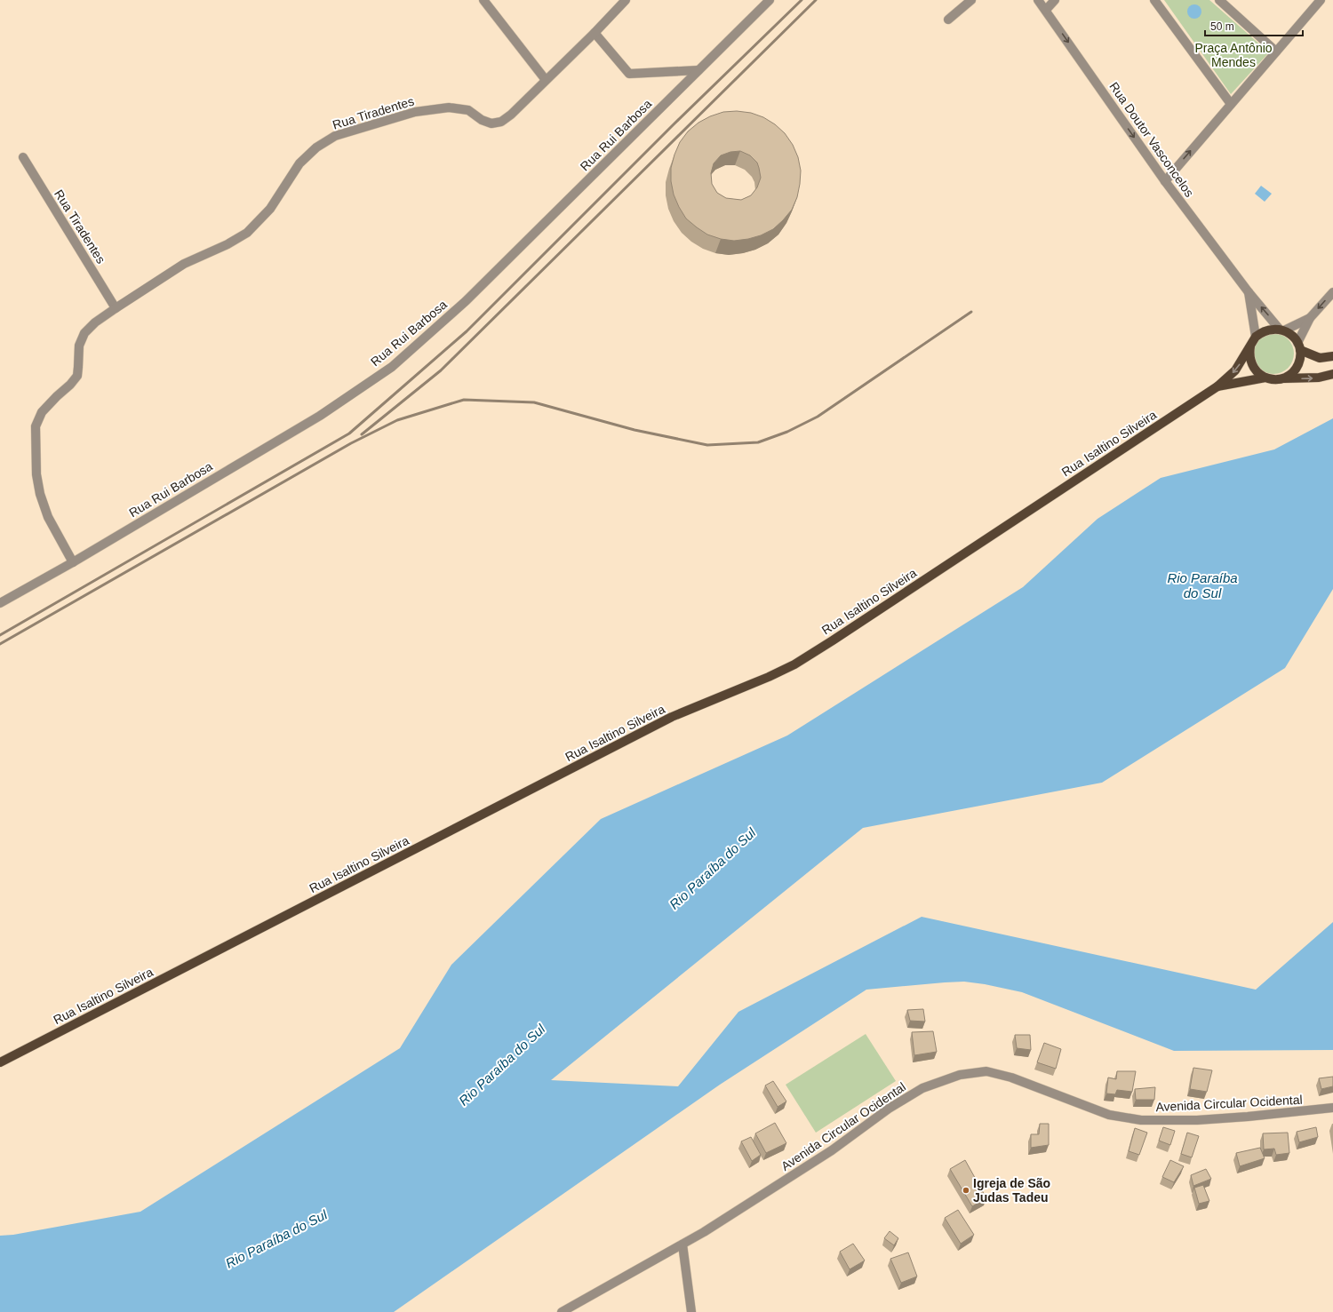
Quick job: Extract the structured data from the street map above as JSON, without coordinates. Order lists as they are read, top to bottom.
{
  "streets": {
    "main road": ["Rua Isaltino Silveira"],
    "street": [
      "Rua Tiradentes",
      "Rua Rui Barbosa",
      "Rua Doutor Vasconcelos",
      "Avenida Circular Ocidental"
    ]
  },
  "crossings": [
    ["Rua Tiradentes", "Rua Rui Barbosa"]
  ],
  "water": ["Rio Paraíba do Sul"],
  "parks": ["Praça Antônio Mendes"],
  "places": ["Igreja de São Judas Tadeu"],
  "scale_bar": "50 m"
}
